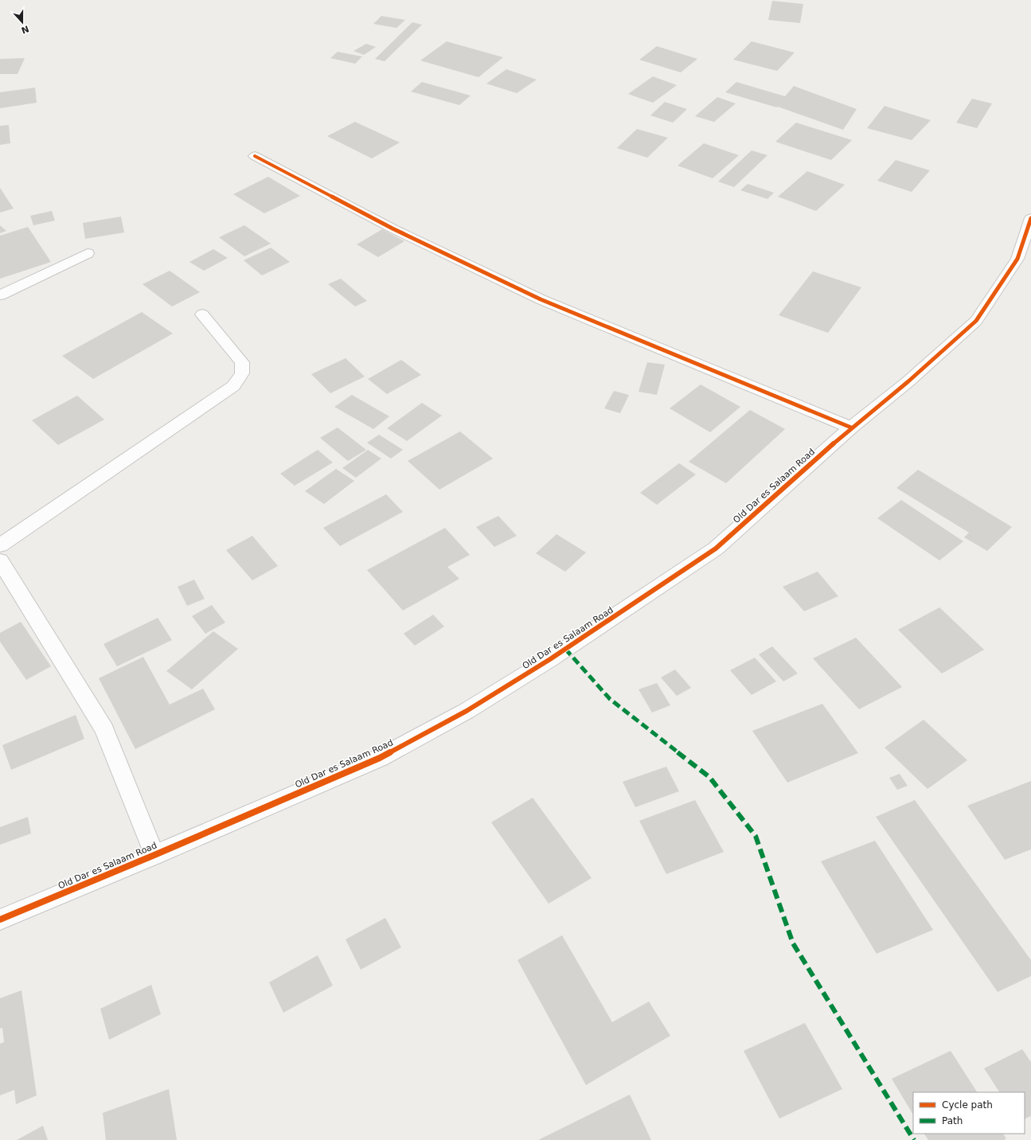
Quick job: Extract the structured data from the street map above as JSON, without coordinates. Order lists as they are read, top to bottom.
{
  "streets": {
    "street": ["Old Dar es Salaam Road"]
  },
  "legend": ["Cycle path", "Path"],
  "north": "bottom"
}
